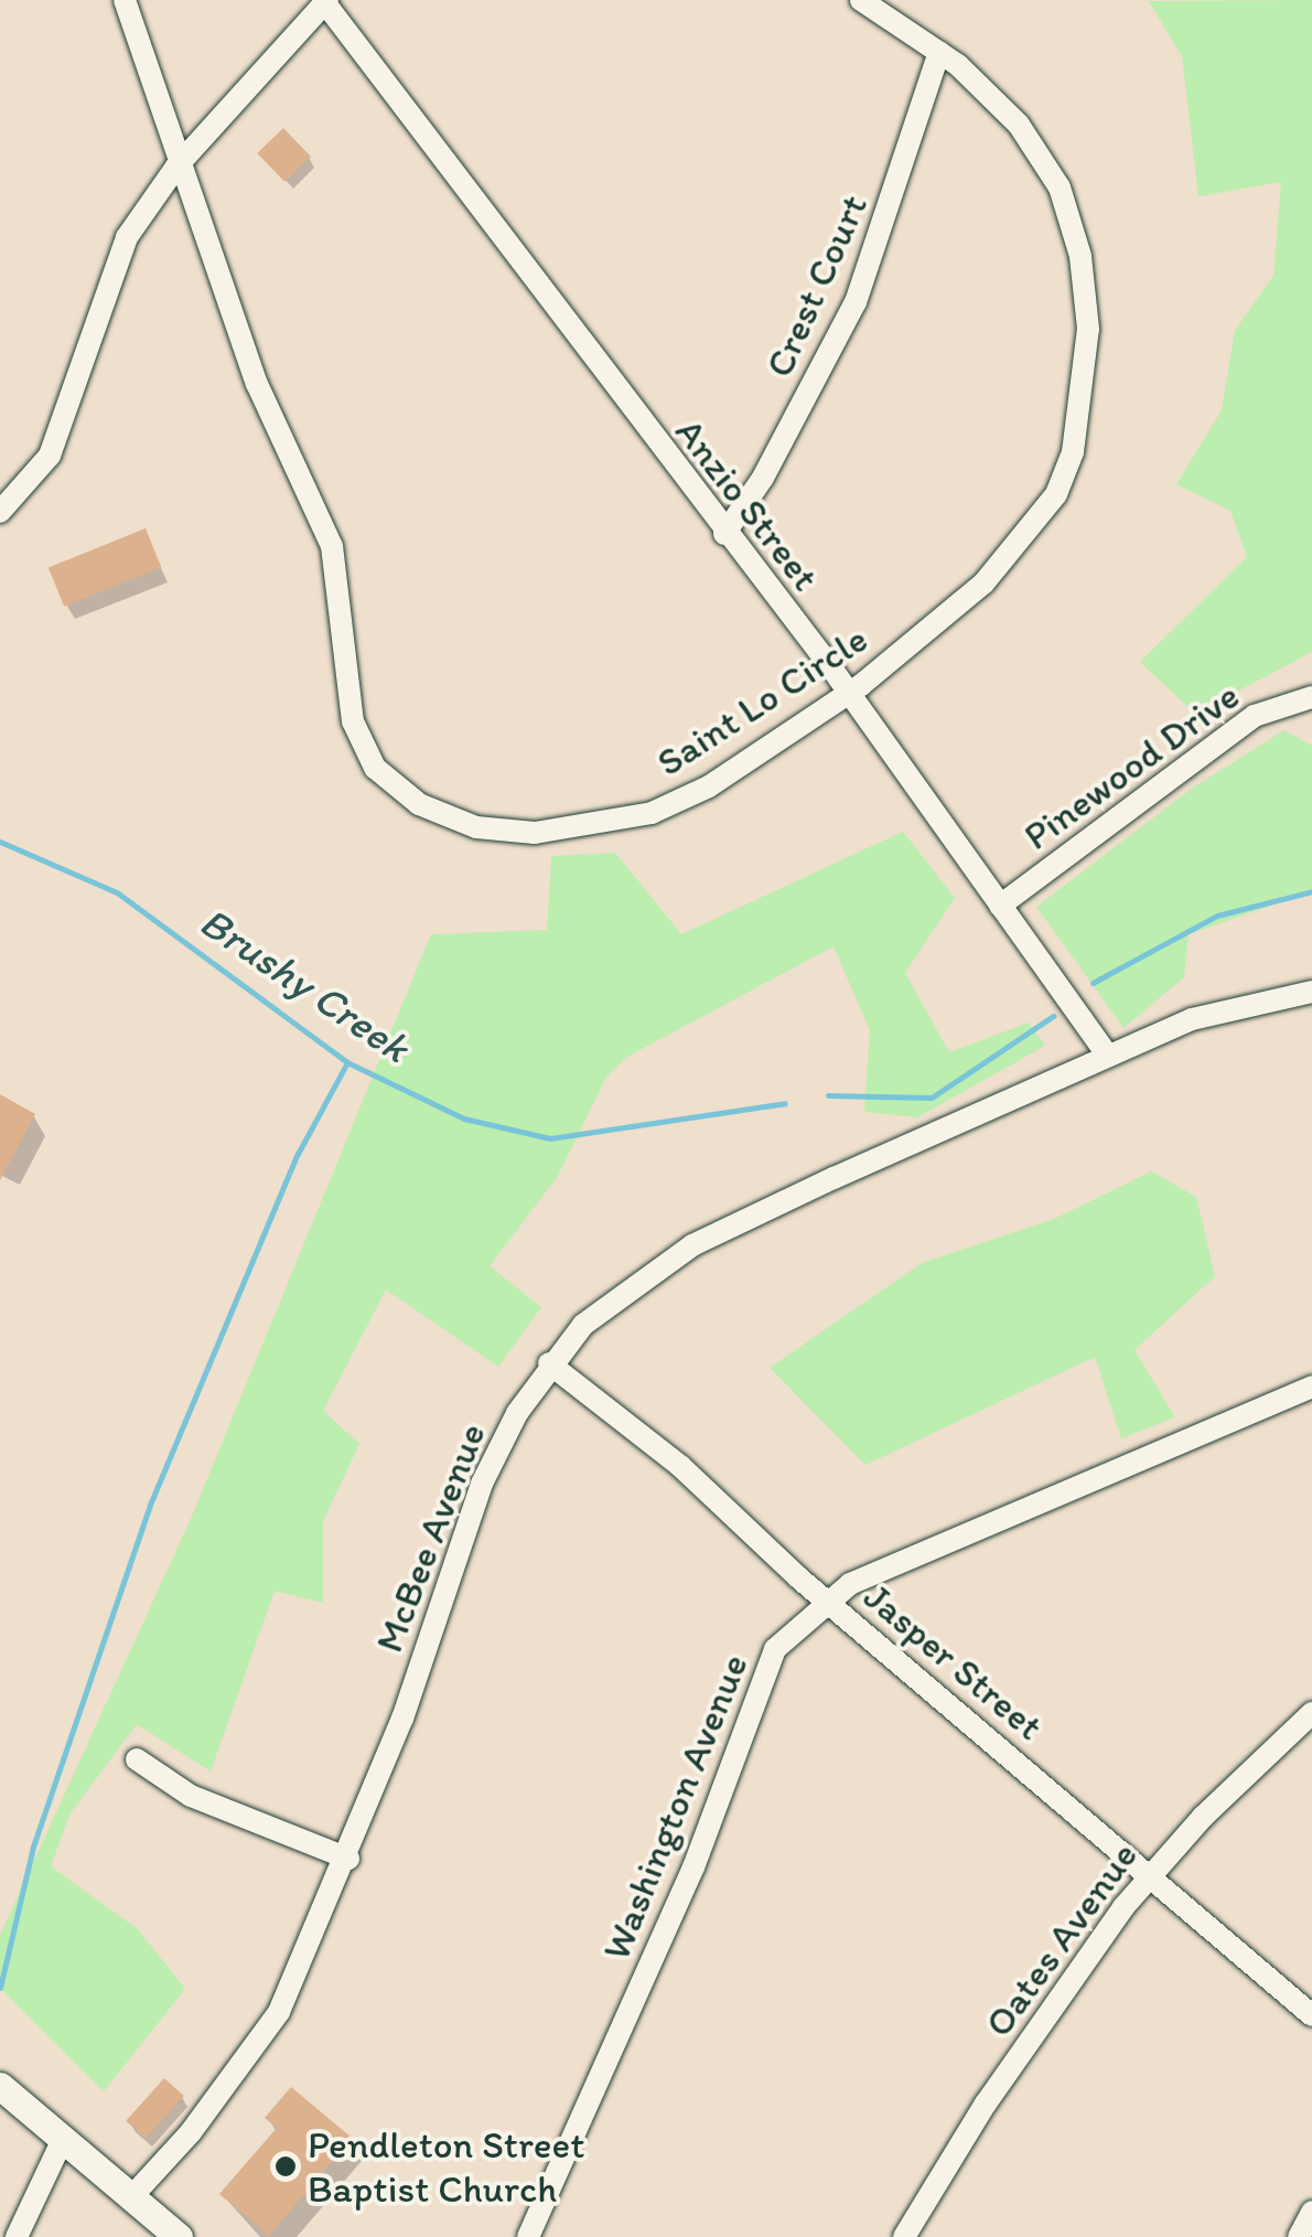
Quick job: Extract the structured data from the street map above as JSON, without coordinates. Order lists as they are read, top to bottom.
{
  "streets": {
    "street": [
      "Crest Court",
      "Anzio Street",
      "Saint Lo Circle",
      "Pinewood Drive",
      "McBee Avenue",
      "Jasper Street",
      "Washington Avenue",
      "Oates Avenue"
    ]
  },
  "crossings": [
    ["Crest Court", "Anzio Street"],
    ["Crest Court", "Saint Lo Circle"],
    ["Anzio Street", "Saint Lo Circle"],
    ["Anzio Street", "Pinewood Drive"],
    ["Anzio Street", "McBee Avenue"],
    ["McBee Avenue", "Jasper Street"],
    ["Jasper Street", "Washington Avenue"],
    ["Jasper Street", "Oates Avenue"]
  ],
  "water": ["Brushy Creek"],
  "places": ["Pendleton Street Baptist Church"]
}
